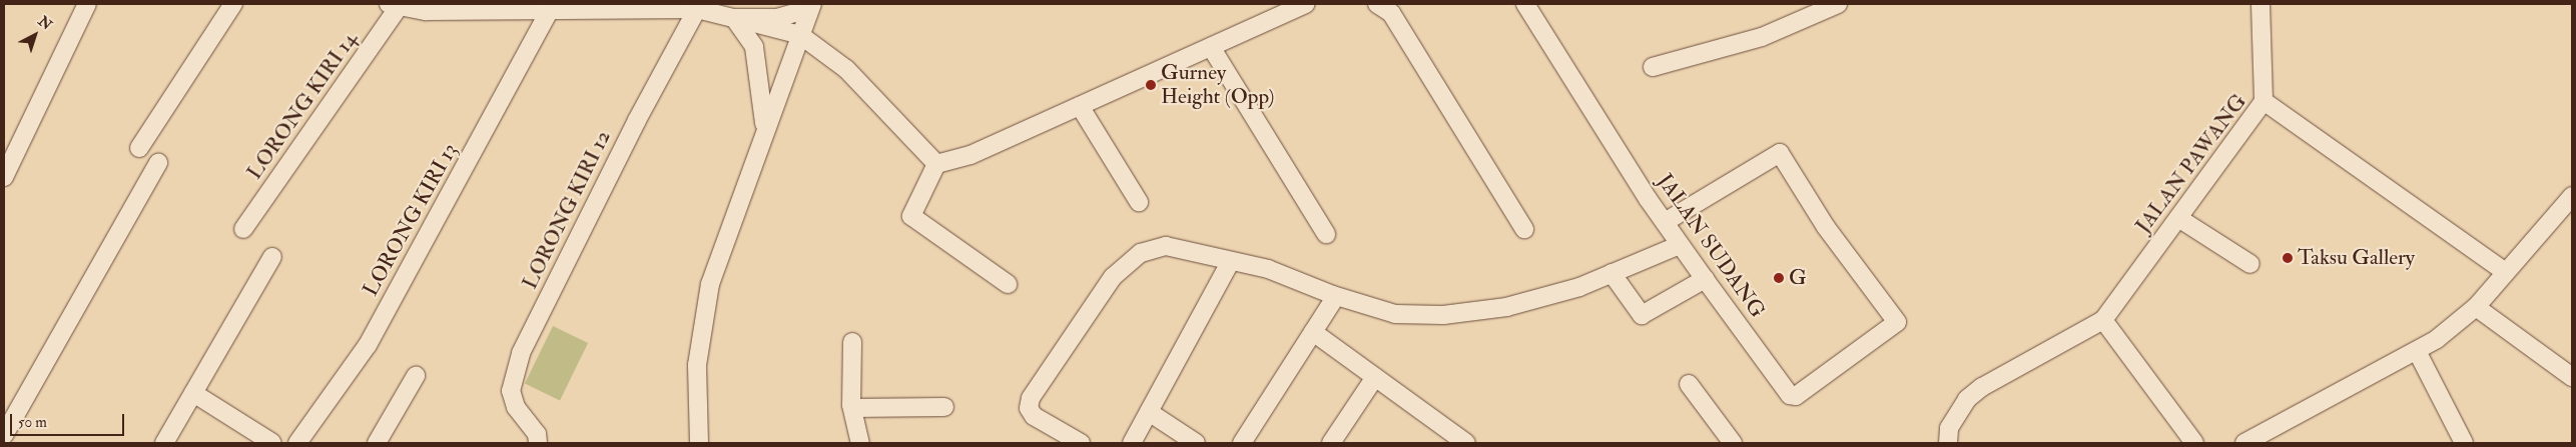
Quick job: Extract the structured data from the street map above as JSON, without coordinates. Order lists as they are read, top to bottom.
{
  "streets": {
    "street": [
      "LORONG KIRI 14",
      "JALAN PAWANG",
      "LORONG KIRI 12",
      "LORONG KIRI 13",
      "JALAN SUDANG"
    ]
  },
  "places": ["Gurney Height (Opp)", "Taksu Gallery", "G"],
  "scale_bar": "50 m",
  "north": "top right"
}
